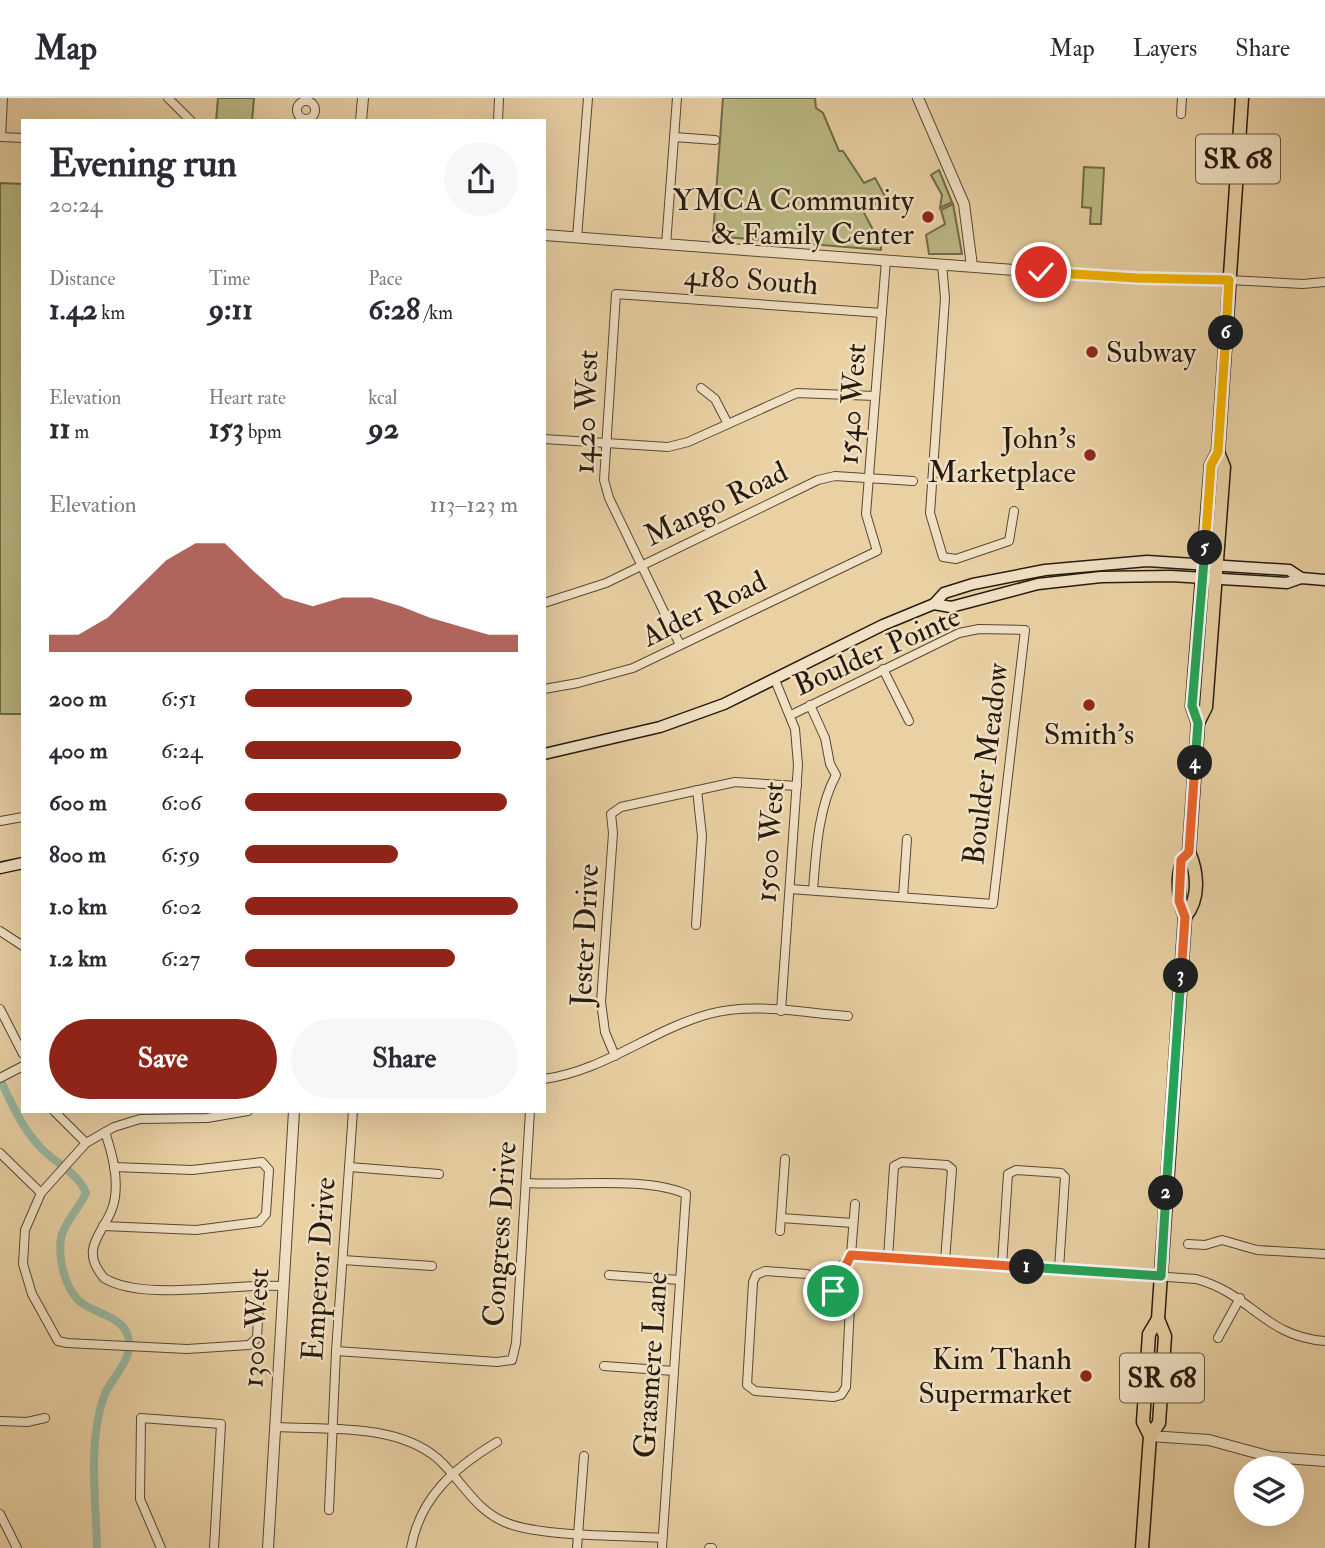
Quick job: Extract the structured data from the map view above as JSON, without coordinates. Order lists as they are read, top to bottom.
{
  "streets": {
    "main road": ["SR 68"],
    "street": [
      "4180 South",
      "1540 West",
      "1420 West",
      "Mango Road",
      "Alder Road",
      "Boulder Pointe",
      "Boulder Meadow",
      "1500 West",
      "Jester Drive",
      "Congress Drive",
      "Emperor Drive",
      "1300 West",
      "Grasmere Lane"
    ]
  },
  "crossings": [
    ["4180 South", "1540 West"],
    ["4180 South", "1420 West"],
    ["1540 West", "Mango Road"],
    ["1540 West", "Alder Road"],
    ["1420 West", "Mango Road"],
    ["1420 West", "Alder Road"],
    ["Boulder Pointe", "Boulder Meadow"],
    ["Boulder Pointe", "1500 West"],
    ["Congress Drive", "Emperor Drive"],
    ["Congress Drive", "Grasmere Lane"]
  ],
  "places": [
    "YMCA Community & Family Center",
    "Subway",
    "John's Marketplace",
    "Smith's",
    "Kim Thanh Supermarket"
  ],
  "page": {
    "header": "Map",
    "nav": ["Map", "Layers", "Share"],
    "heading": ["Evening run", "20:24"],
    "stats": [
      ["Distance", "1.42 km"],
      ["Time", "9:11"],
      ["Pace", "6:28 /km"],
      ["Elevation", "11 m"],
      ["Heart rate", "153 bpm"],
      ["kcal", "92"]
    ],
    "pins": [
      "6",
      "5",
      "4",
      "3",
      "2",
      "1"
    ],
    "chart": ["Elevation", "113–123 m"],
    "list": [
      {
        "name": "200 m",
        "note": "6:51"
      },
      {
        "name": "400 m",
        "note": "6:24"
      },
      {
        "name": "600 m",
        "note": "6:06"
      },
      {
        "name": "800 m",
        "note": "6:59"
      },
      {
        "name": "1.0 km",
        "note": "6:02"
      },
      {
        "name": "1.2 km",
        "note": "6:27"
      }
    ],
    "buttons": ["Save", "Share"]
  }
}
